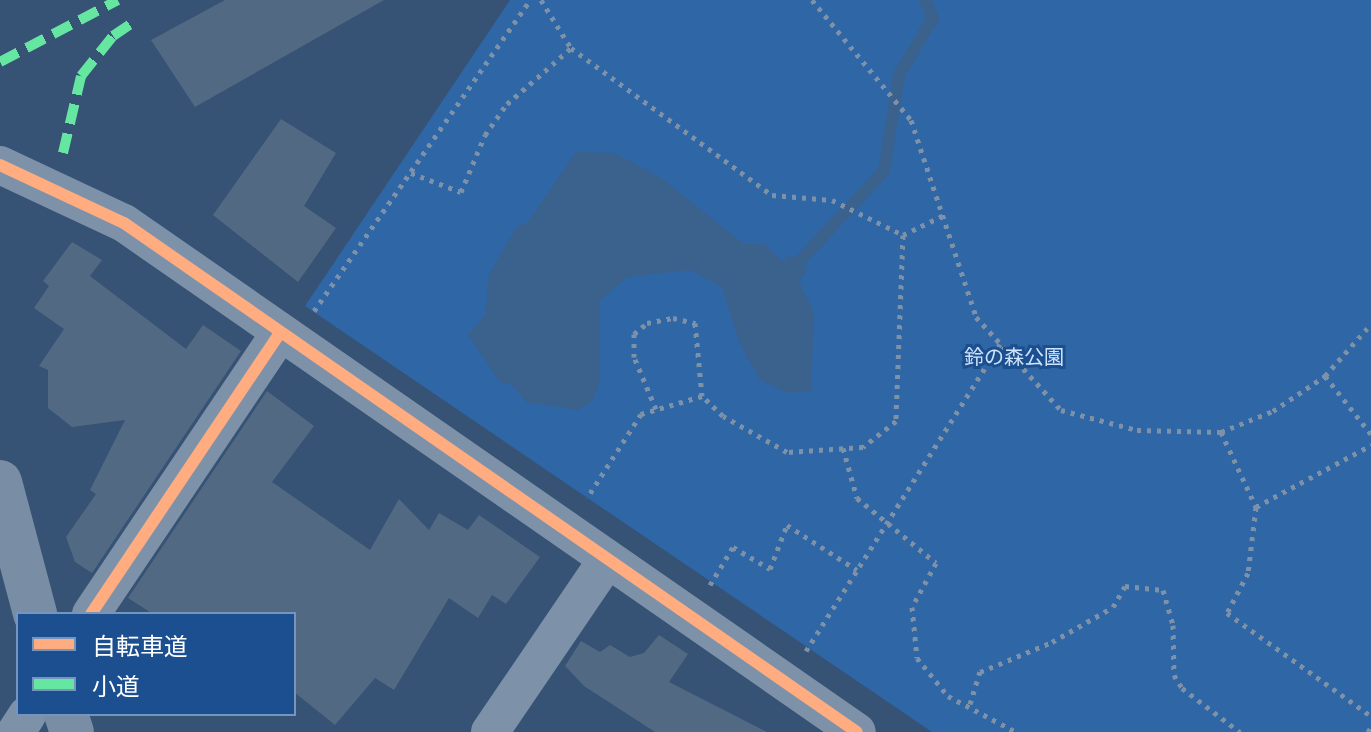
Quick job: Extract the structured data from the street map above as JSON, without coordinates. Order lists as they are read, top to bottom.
{
  "parks": ["鈴の森公園"],
  "legend": ["自転車道", "小道"]
}
